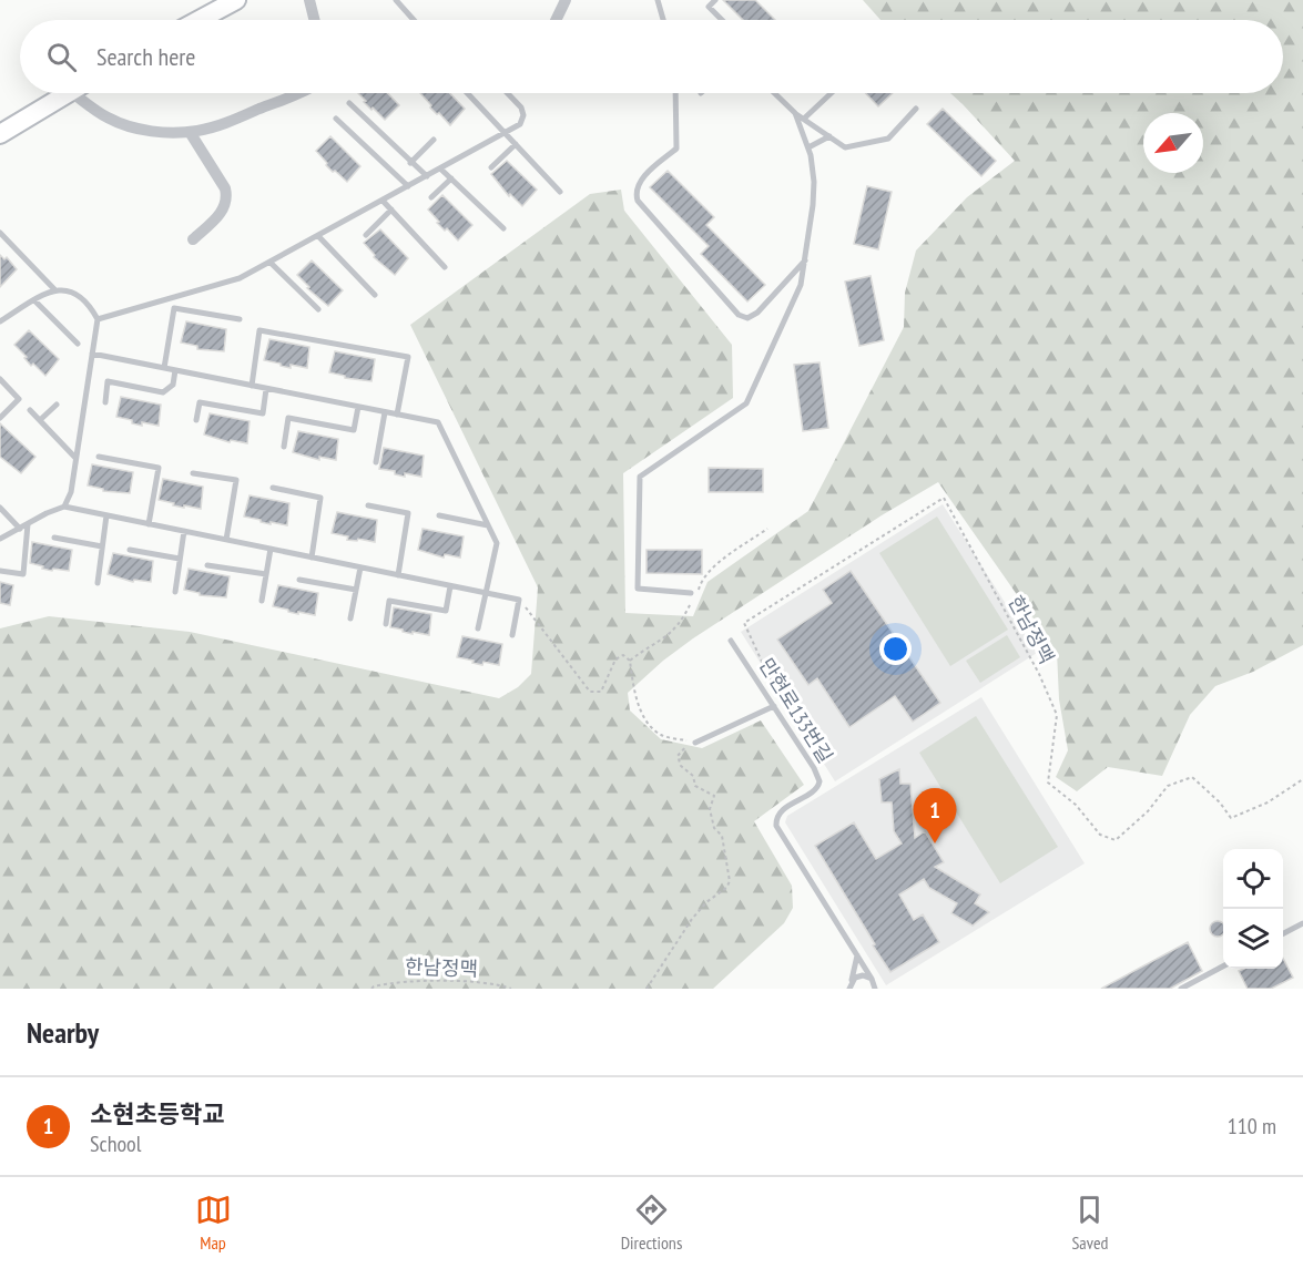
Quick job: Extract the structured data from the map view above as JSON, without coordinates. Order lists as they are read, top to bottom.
{
  "streets": {
    "lane": ["만현로133번길"],
    "path": ["한남정맥"]
  },
  "crossings": [
    ["한남정맥", "만현로133번길"]
  ],
  "north": "bottom left",
  "page": {
    "search": "Search here",
    "pins": "1",
    "heading": "Nearby",
    "list": [
      {
        "mark": "1",
        "name": "소현초등학교",
        "note": "School",
        "value": "110 m"
      }
    ],
    "nav": ["Map", "Directions", "Saved"]
  }
}
